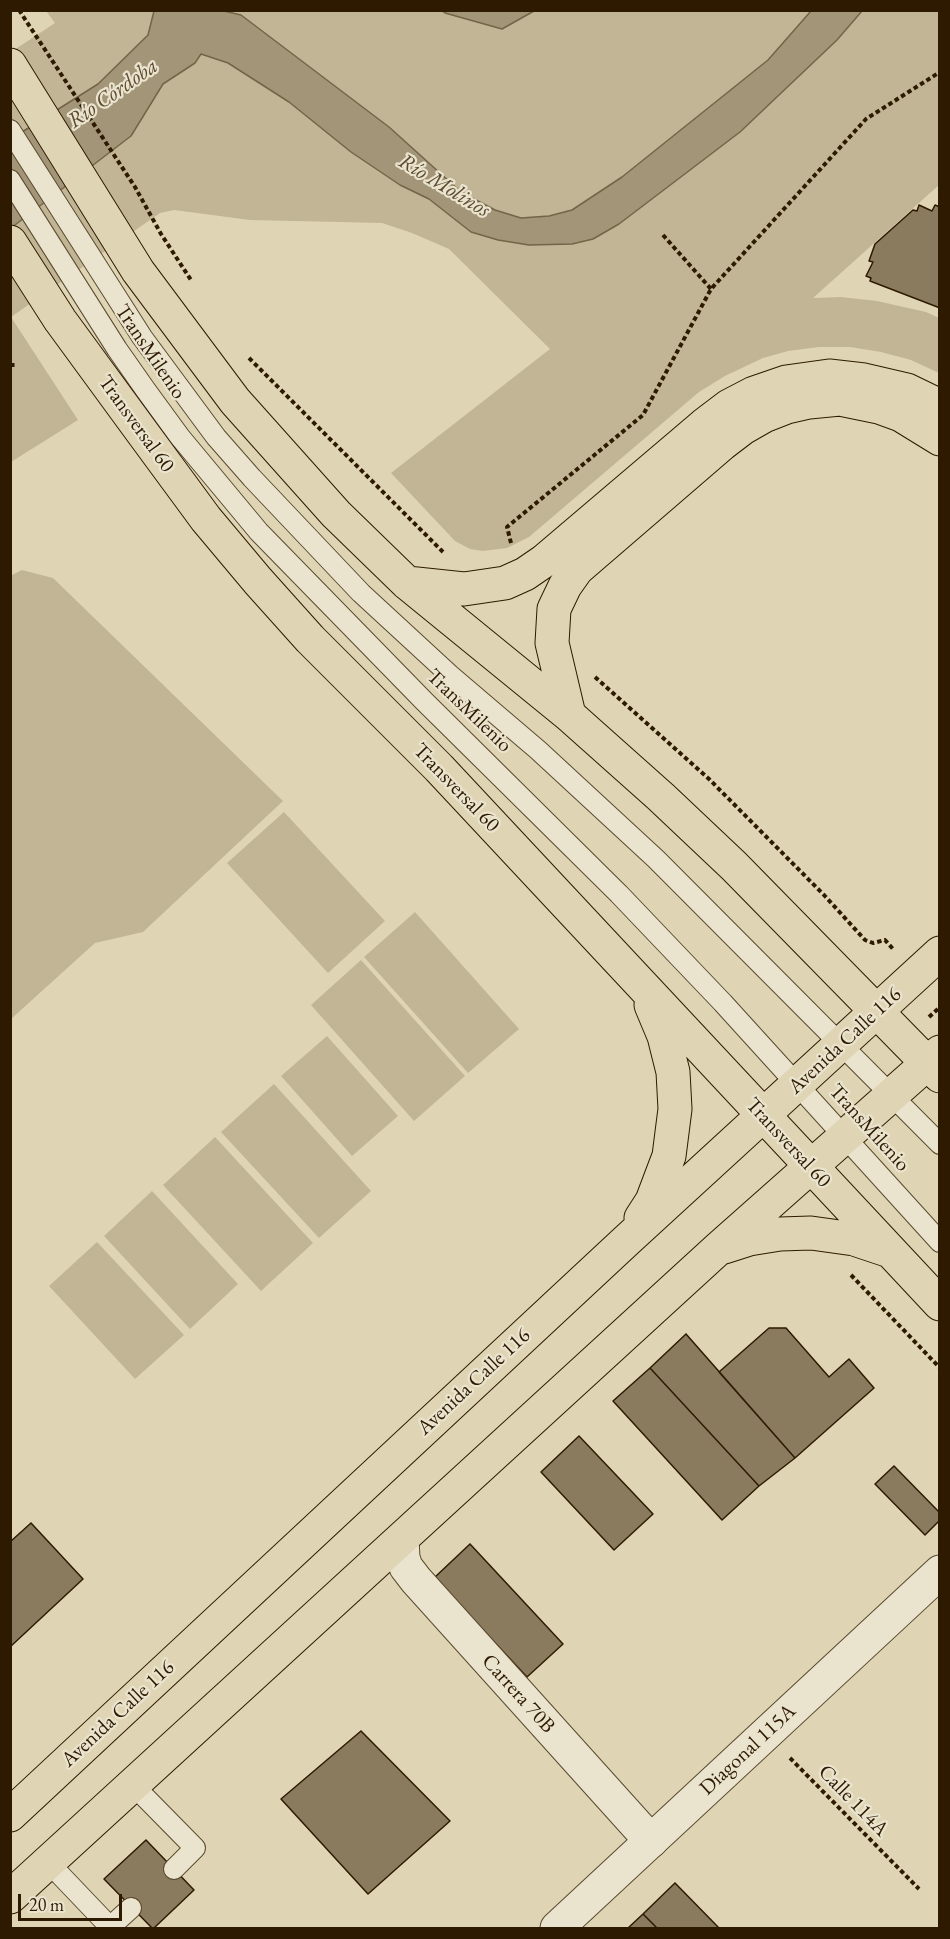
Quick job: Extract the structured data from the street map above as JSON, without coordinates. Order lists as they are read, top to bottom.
{
  "streets": {
    "main road": ["Transversal 60", "Avenida Calle 116"],
    "street": ["Carrera 70B", "Diagonal 115A"],
    "lane": ["TransMilenio"],
    "path": ["Calle 114A"]
  },
  "crossings": [
    ["TransMilenio", "Avenida Calle 116"],
    ["Transversal 60", "Avenida Calle 116"],
    ["Carrera 70B", "Diagonal 115A"],
    ["Diagonal 115A", "Calle 114A"]
  ],
  "water": ["Río Córdoba", "Río Molinos"],
  "scale_bar": "20 m"
}
